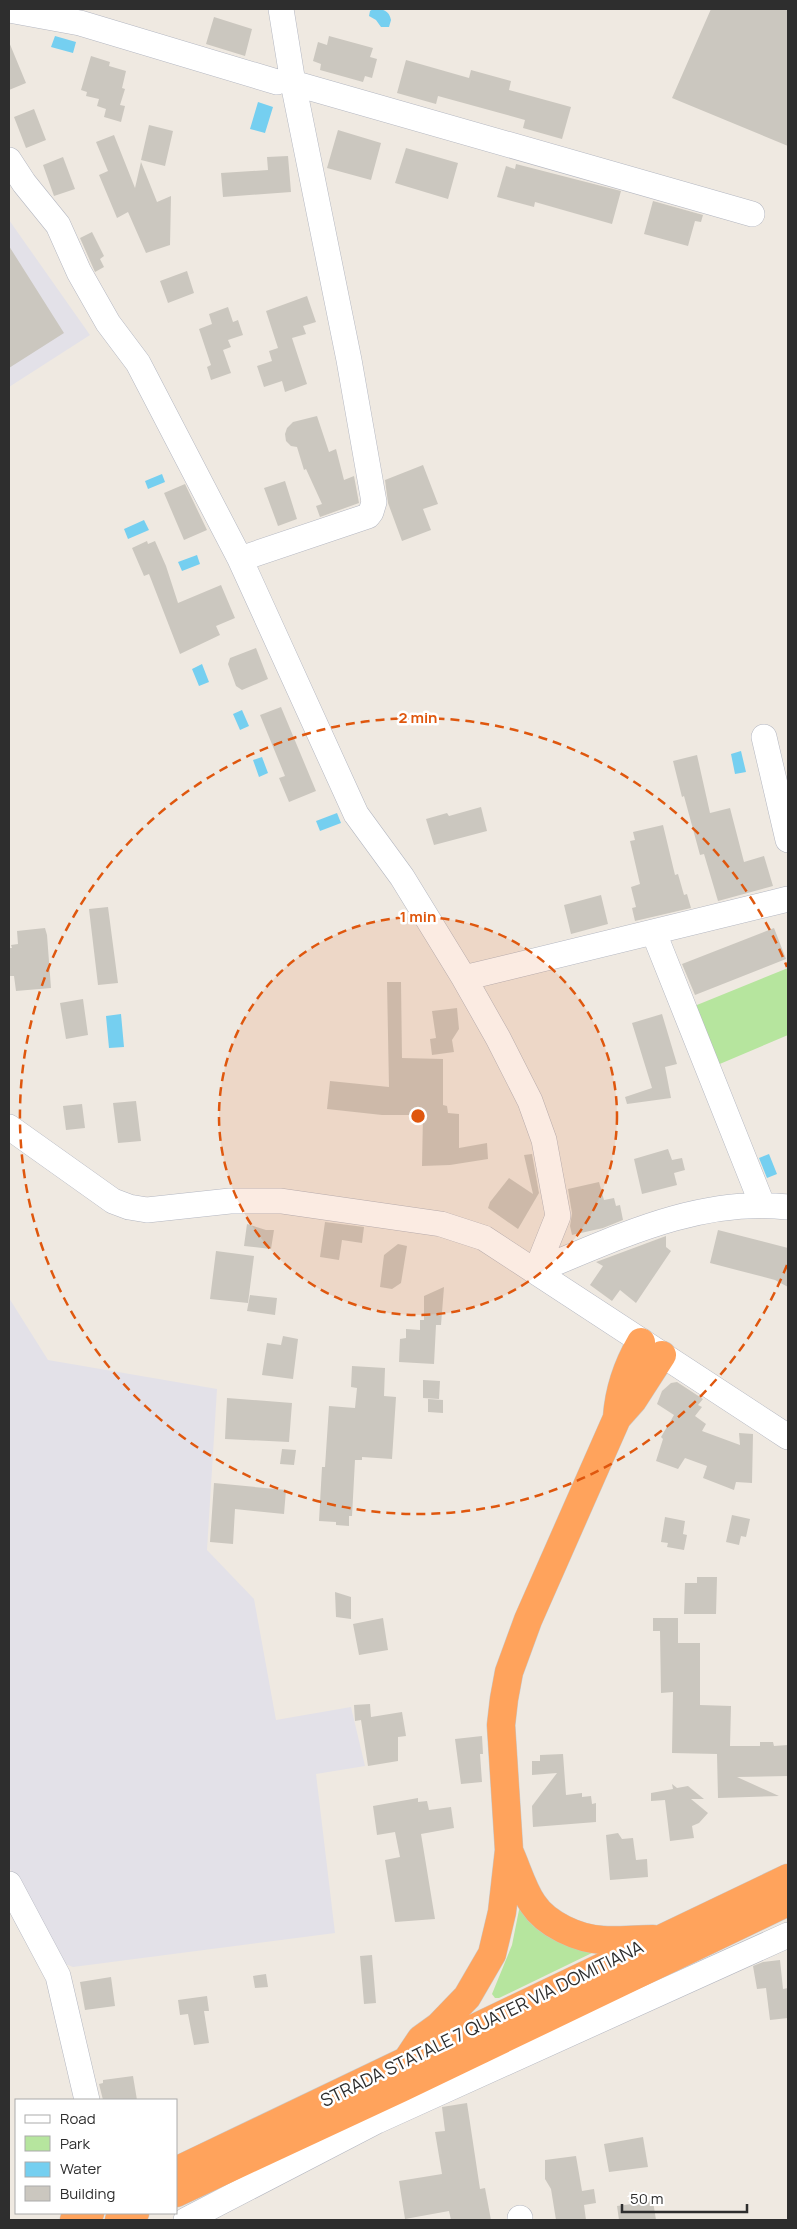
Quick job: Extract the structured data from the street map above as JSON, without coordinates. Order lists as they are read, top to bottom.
{
  "streets": {
    "highway": ["STRADA STATALE 7 QUATER VIA DOMITIANA"]
  },
  "legend": [
    "Road",
    "Park",
    "Water",
    "Building"
  ],
  "scale_bar": "50 m",
  "rings": ["2 min", "1 min"]
}
